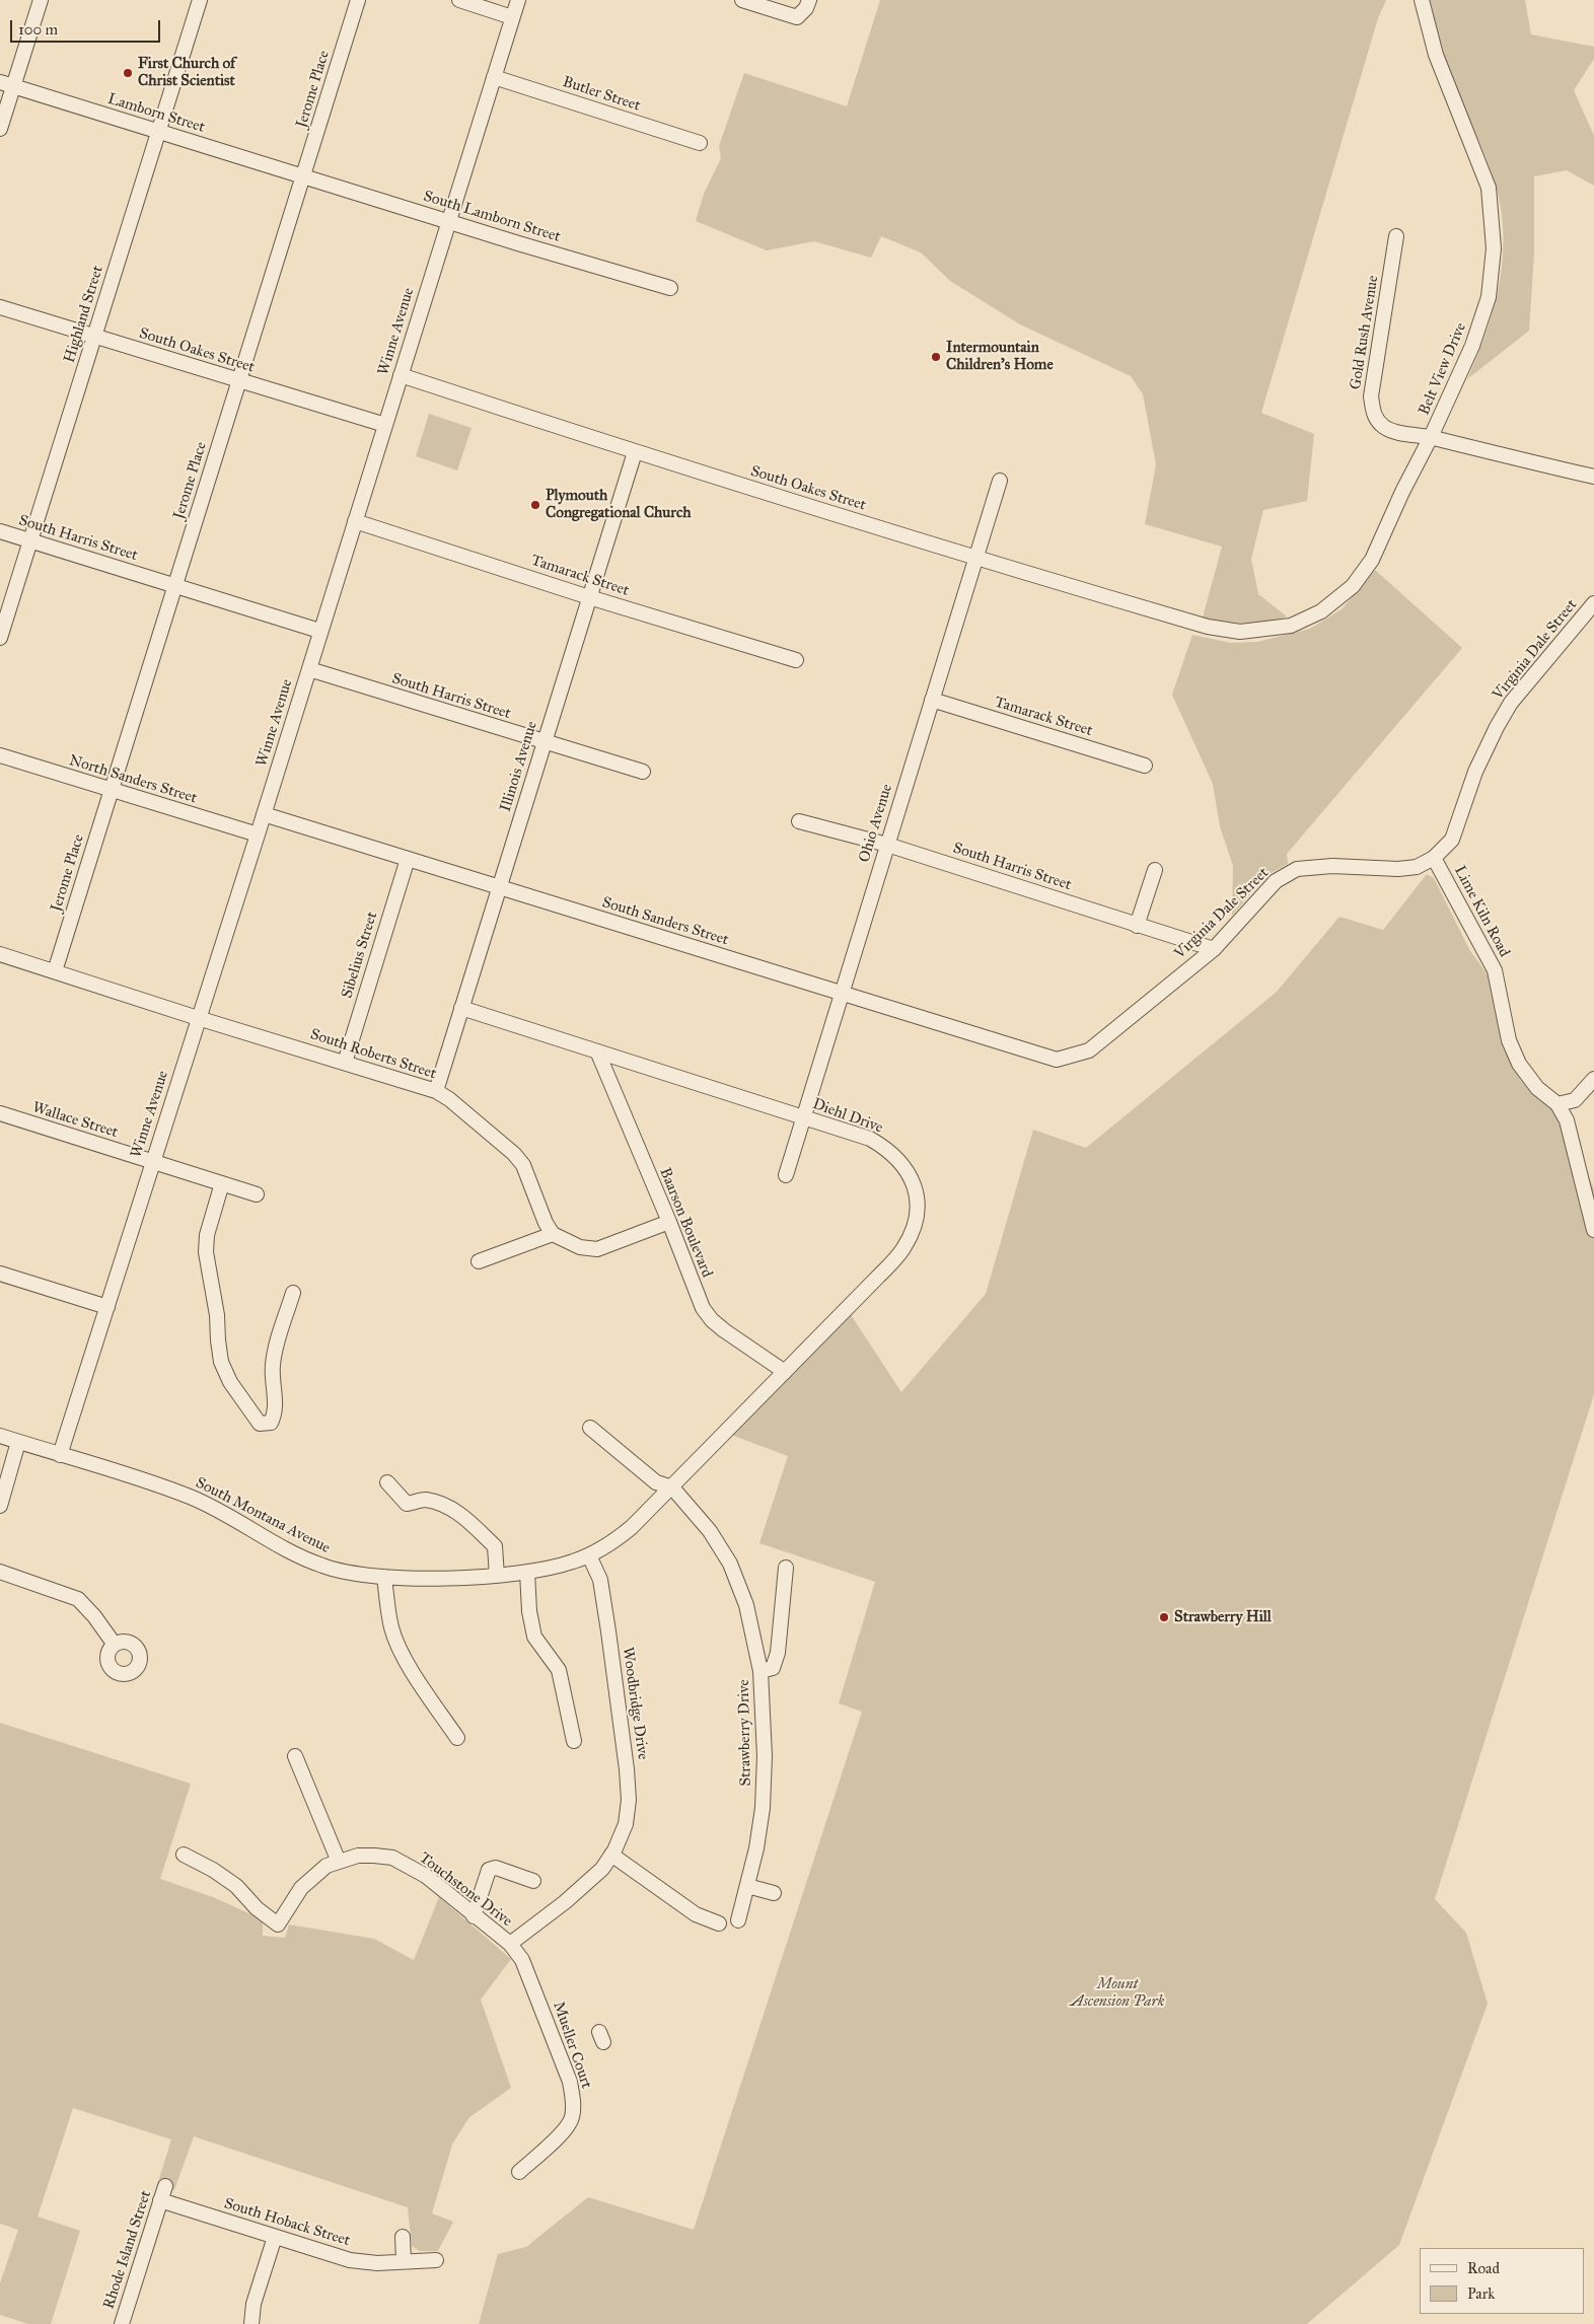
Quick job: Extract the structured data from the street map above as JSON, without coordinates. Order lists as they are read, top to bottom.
{
  "streets": {
    "street": [
      "Jerome Place",
      "Butler Street",
      "Lamborn Street",
      "South Lamborn Street",
      "Highland Street",
      "Winne Avenue",
      "Gold Rush Avenue",
      "South Oakes Street",
      "Belt View Drive",
      "South Harris Street",
      "Tamarack Street",
      "Virginia Dale Street",
      "Illinois Avenue",
      "North Sanders Street",
      "Ohio Avenue",
      "Lime Kiln Road",
      "South Sanders Street",
      "Sibelius Street",
      "South Roberts Street",
      "Diehl Drive",
      "Wallace Street",
      "Baarson Boulevard",
      "South Montana Avenue",
      "Woodbridge Drive",
      "Strawberry Drive",
      "Touchstone Drive",
      "Mueller Court",
      "South Hoback Street",
      "Rhode Island Street"
    ]
  },
  "crossings": [
    ["Jerome Place", "Lamborn Street"],
    ["Jerome Place", "South Lamborn Street"],
    ["Jerome Place", "South Oakes Street"],
    ["Jerome Place", "South Harris Street"],
    ["Jerome Place", "North Sanders Street"],
    ["Jerome Place", "South Roberts Street"],
    ["Butler Street", "Winne Avenue"],
    ["Lamborn Street", "South Lamborn Street"],
    ["Lamborn Street", "Highland Street"],
    ["South Lamborn Street", "Winne Avenue"],
    ["Highland Street", "South Oakes Street"],
    ["Highland Street", "South Harris Street"],
    ["Winne Avenue", "South Oakes Street"],
    ["Winne Avenue", "South Harris Street"],
    ["Winne Avenue", "Tamarack Street"],
    ["Winne Avenue", "North Sanders Street"],
    ["Winne Avenue", "South Sanders Street"],
    ["Winne Avenue", "South Roberts Street"],
    ["Winne Avenue", "Wallace Street"],
    ["Winne Avenue", "South Montana Avenue"],
    ["Gold Rush Avenue", "Belt View Drive"],
    ["South Oakes Street", "Belt View Drive"],
    ["South Oakes Street", "Illinois Avenue"],
    ["South Oakes Street", "Ohio Avenue"],
    ["South Harris Street", "Virginia Dale Street"],
    ["South Harris Street", "Illinois Avenue"],
    ["South Harris Street", "Ohio Avenue"],
    ["Tamarack Street", "Illinois Avenue"],
    ["Tamarack Street", "Ohio Avenue"],
    ["Virginia Dale Street", "Lime Kiln Road"],
    ["Virginia Dale Street", "South Sanders Street"],
    ["Illinois Avenue", "South Sanders Street"],
    ["Illinois Avenue", "South Roberts Street"],
    ["Illinois Avenue", "Diehl Drive"],
    ["Ohio Avenue", "South Sanders Street"],
    ["Ohio Avenue", "Diehl Drive"],
    ["South Sanders Street", "Sibelius Street"],
    ["Sibelius Street", "South Roberts Street"],
    ["Diehl Drive", "Baarson Boulevard"],
    ["Diehl Drive", "South Montana Avenue"],
    ["Diehl Drive", "Strawberry Drive"],
    ["South Montana Avenue", "Woodbridge Drive"],
    ["South Montana Avenue", "Strawberry Drive"],
    ["Woodbridge Drive", "Touchstone Drive"],
    ["Woodbridge Drive", "Mueller Court"],
    ["Touchstone Drive", "Mueller Court"],
    ["South Hoback Street", "Rhode Island Street"]
  ],
  "parks": ["Mount Ascension Park"],
  "places": [
    "First Church of Christ Scientist",
    "Intermountain Children's Home",
    "Plymouth Congregational Church",
    "Strawberry Hill"
  ],
  "legend": ["Road", "Park"],
  "scale_bar": "100 m"
}
